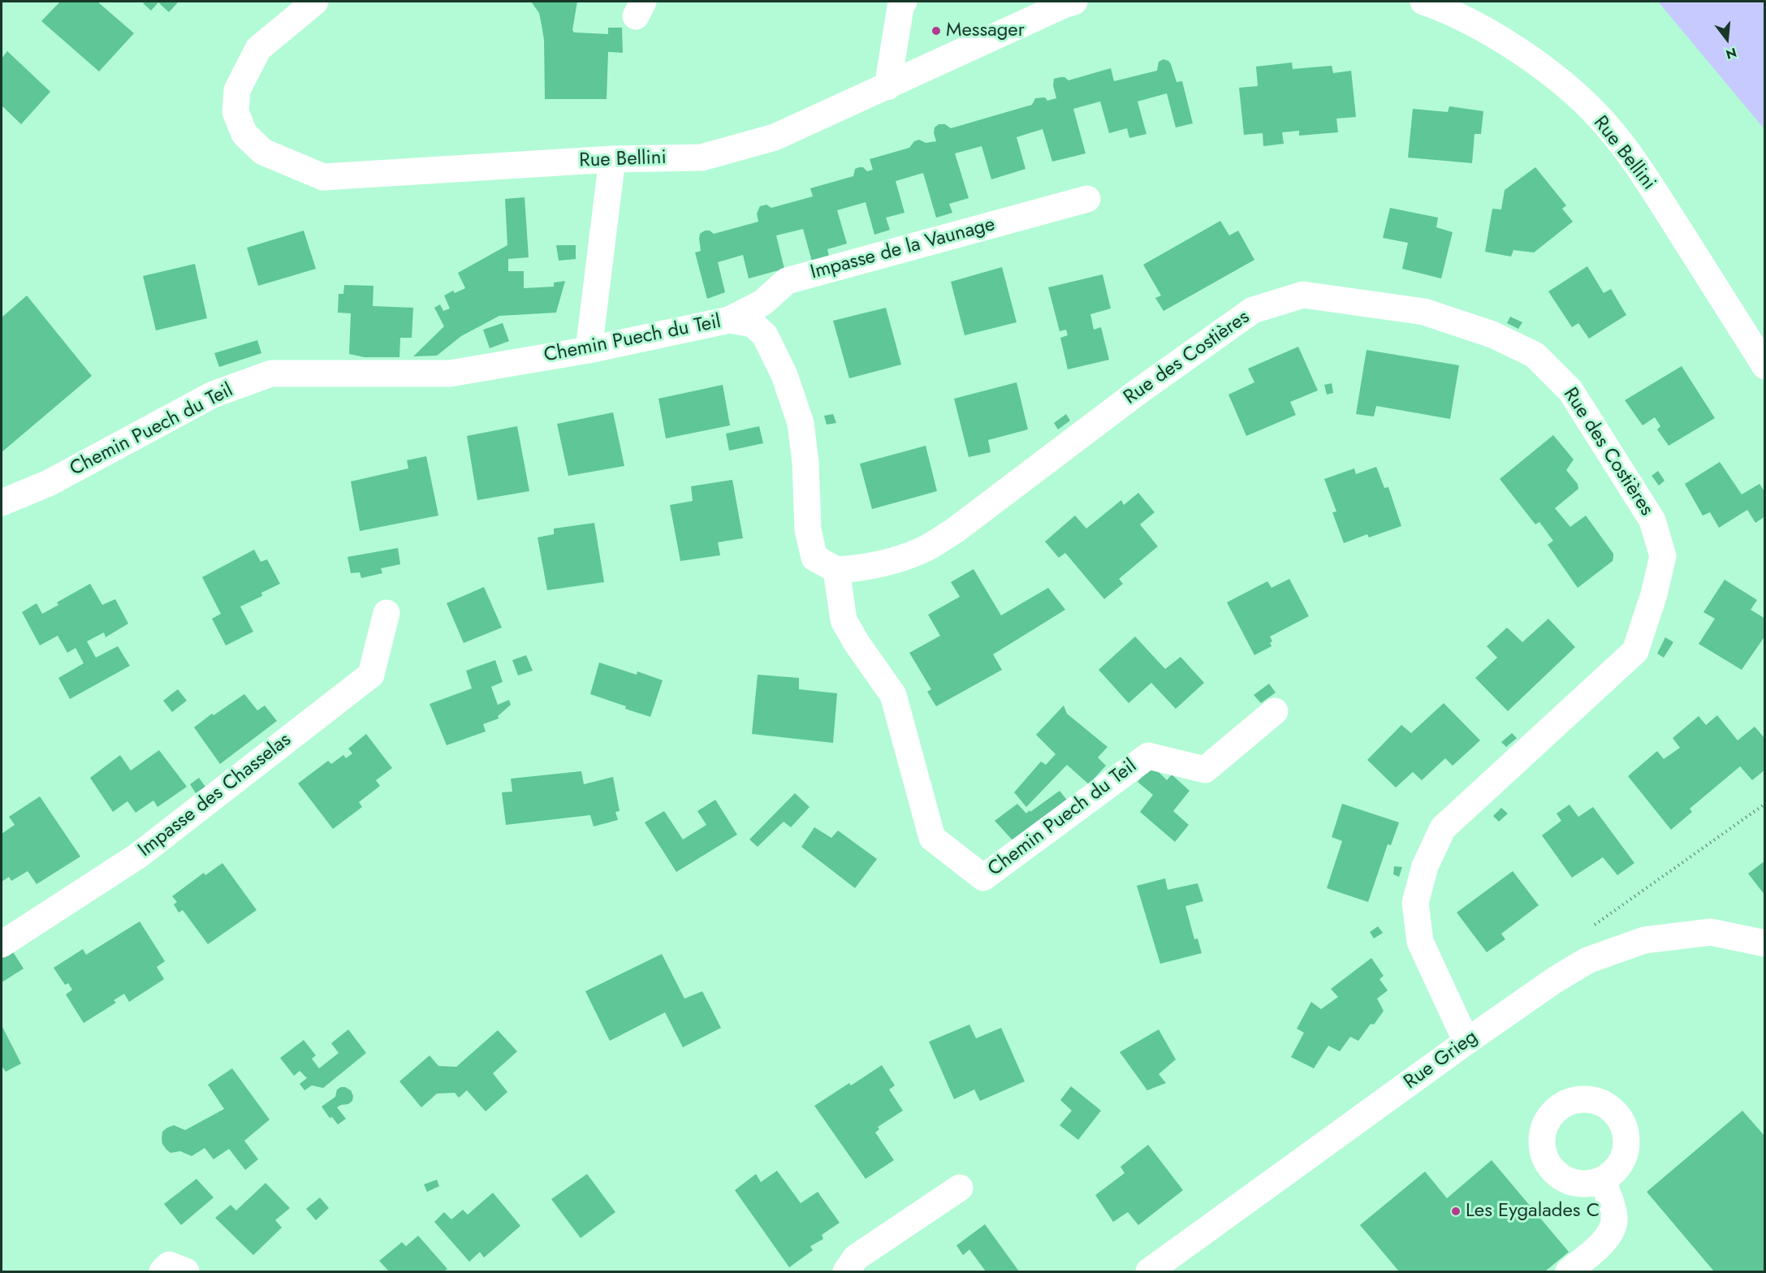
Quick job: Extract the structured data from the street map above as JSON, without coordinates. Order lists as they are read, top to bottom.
{
  "streets": {
    "street": [
      "Rue Bellini",
      "Impasse de la Vaunage",
      "Chemin Puech du Teil",
      "Rue des Costières",
      "Impasse des Chasselas",
      "Rue Grieg"
    ]
  },
  "crossings": [
    ["Impasse de la Vaunage", "Chemin Puech du Teil"],
    ["Chemin Puech du Teil", "Rue des Costières"],
    ["Rue des Costières", "Rue Grieg"]
  ],
  "places": ["Messager", "Les Eygalades C"],
  "north": "bottom"
}
